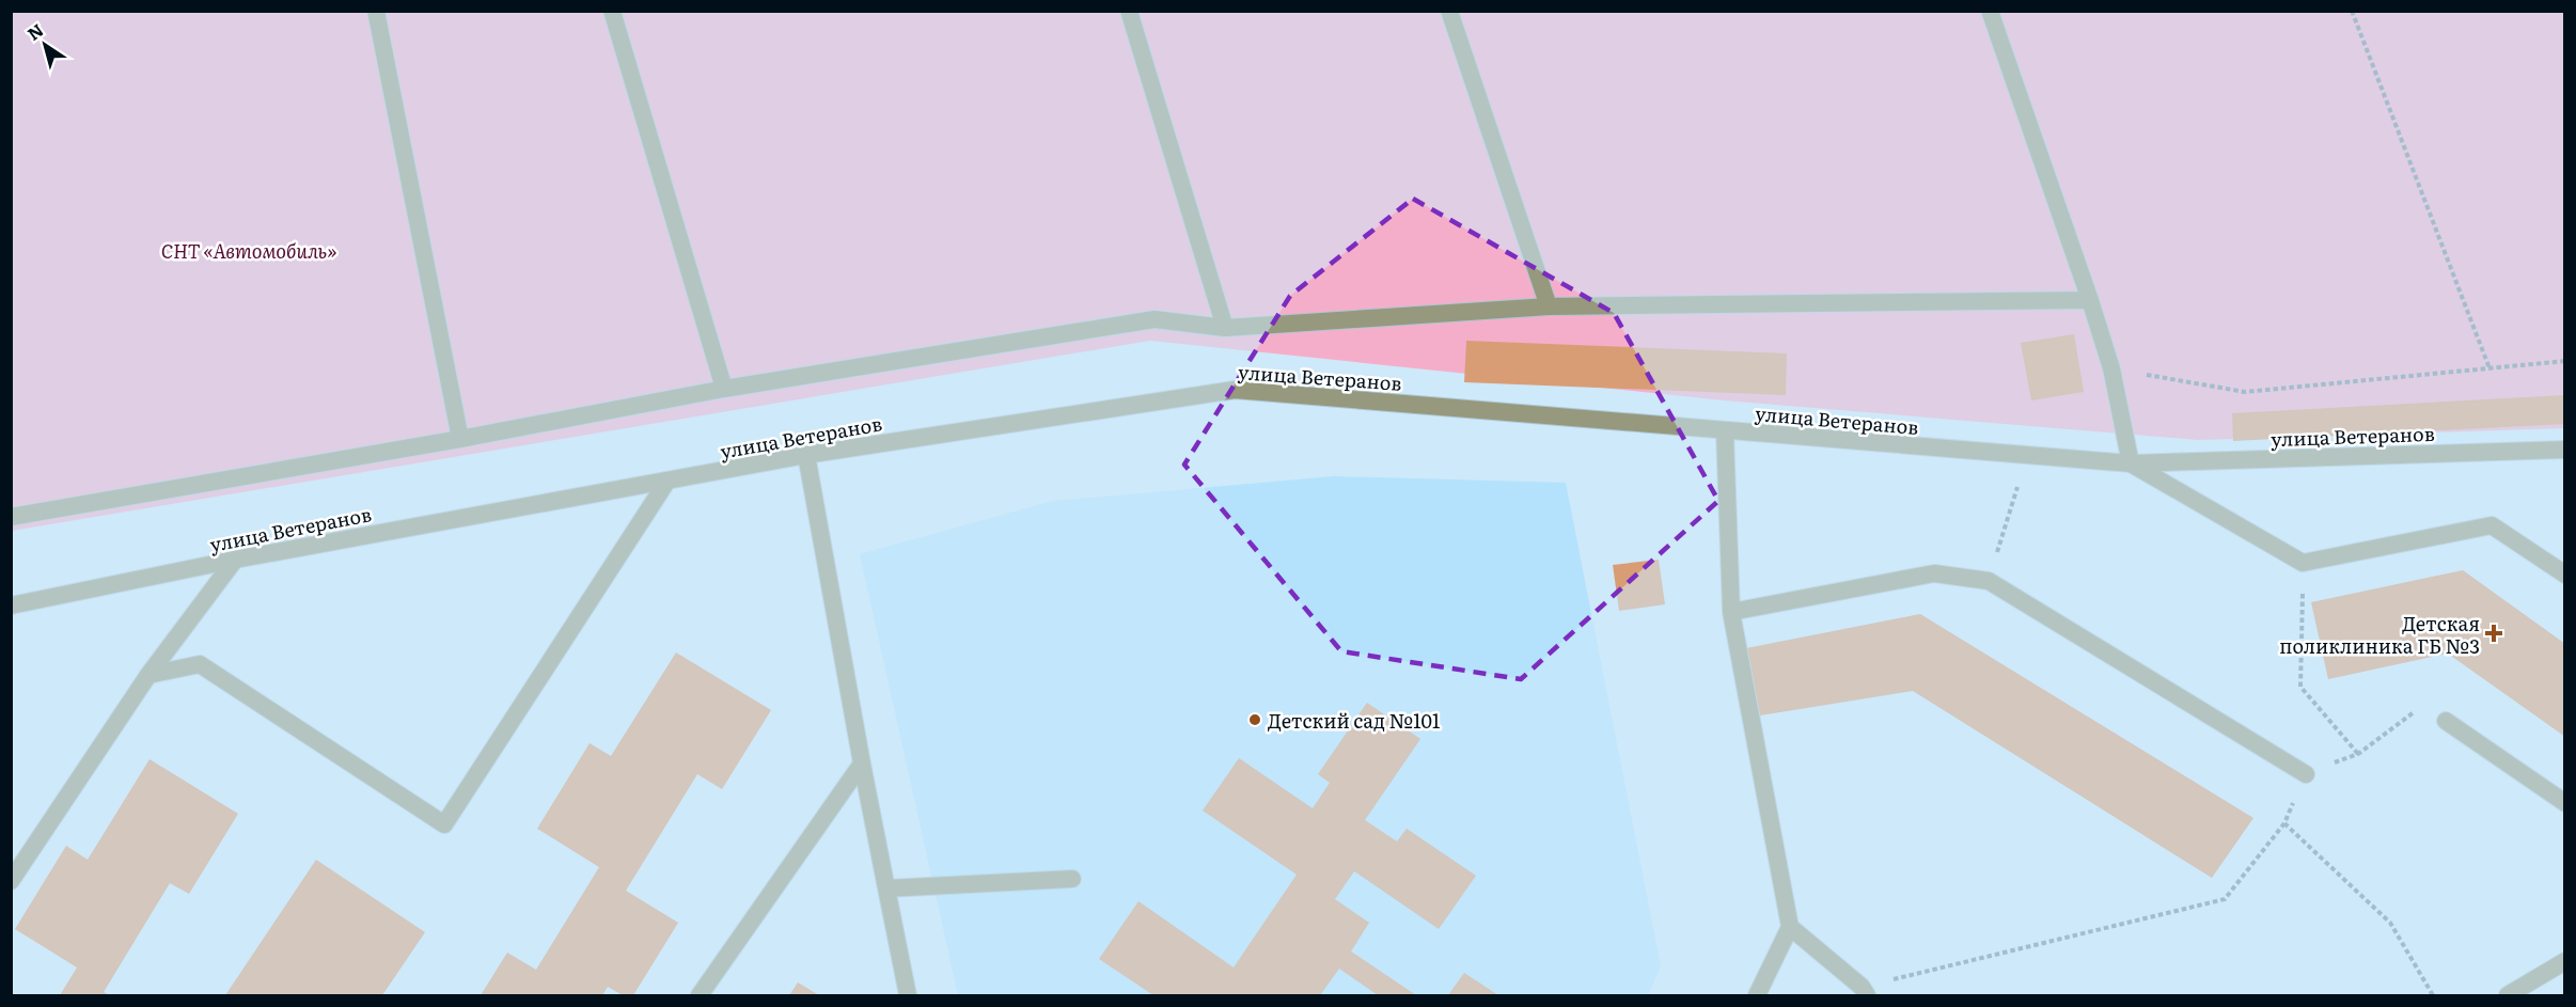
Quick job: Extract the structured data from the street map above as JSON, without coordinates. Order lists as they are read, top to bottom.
{
  "streets": {
    "street": ["улица Ветеранов"]
  },
  "parks": ["СНТ «Автомобиль»"],
  "places": {
    "health": ["Детская поликлиника ГБ №3"],
    "other": ["Детский сад №101"]
  },
  "north": "top left"
}
